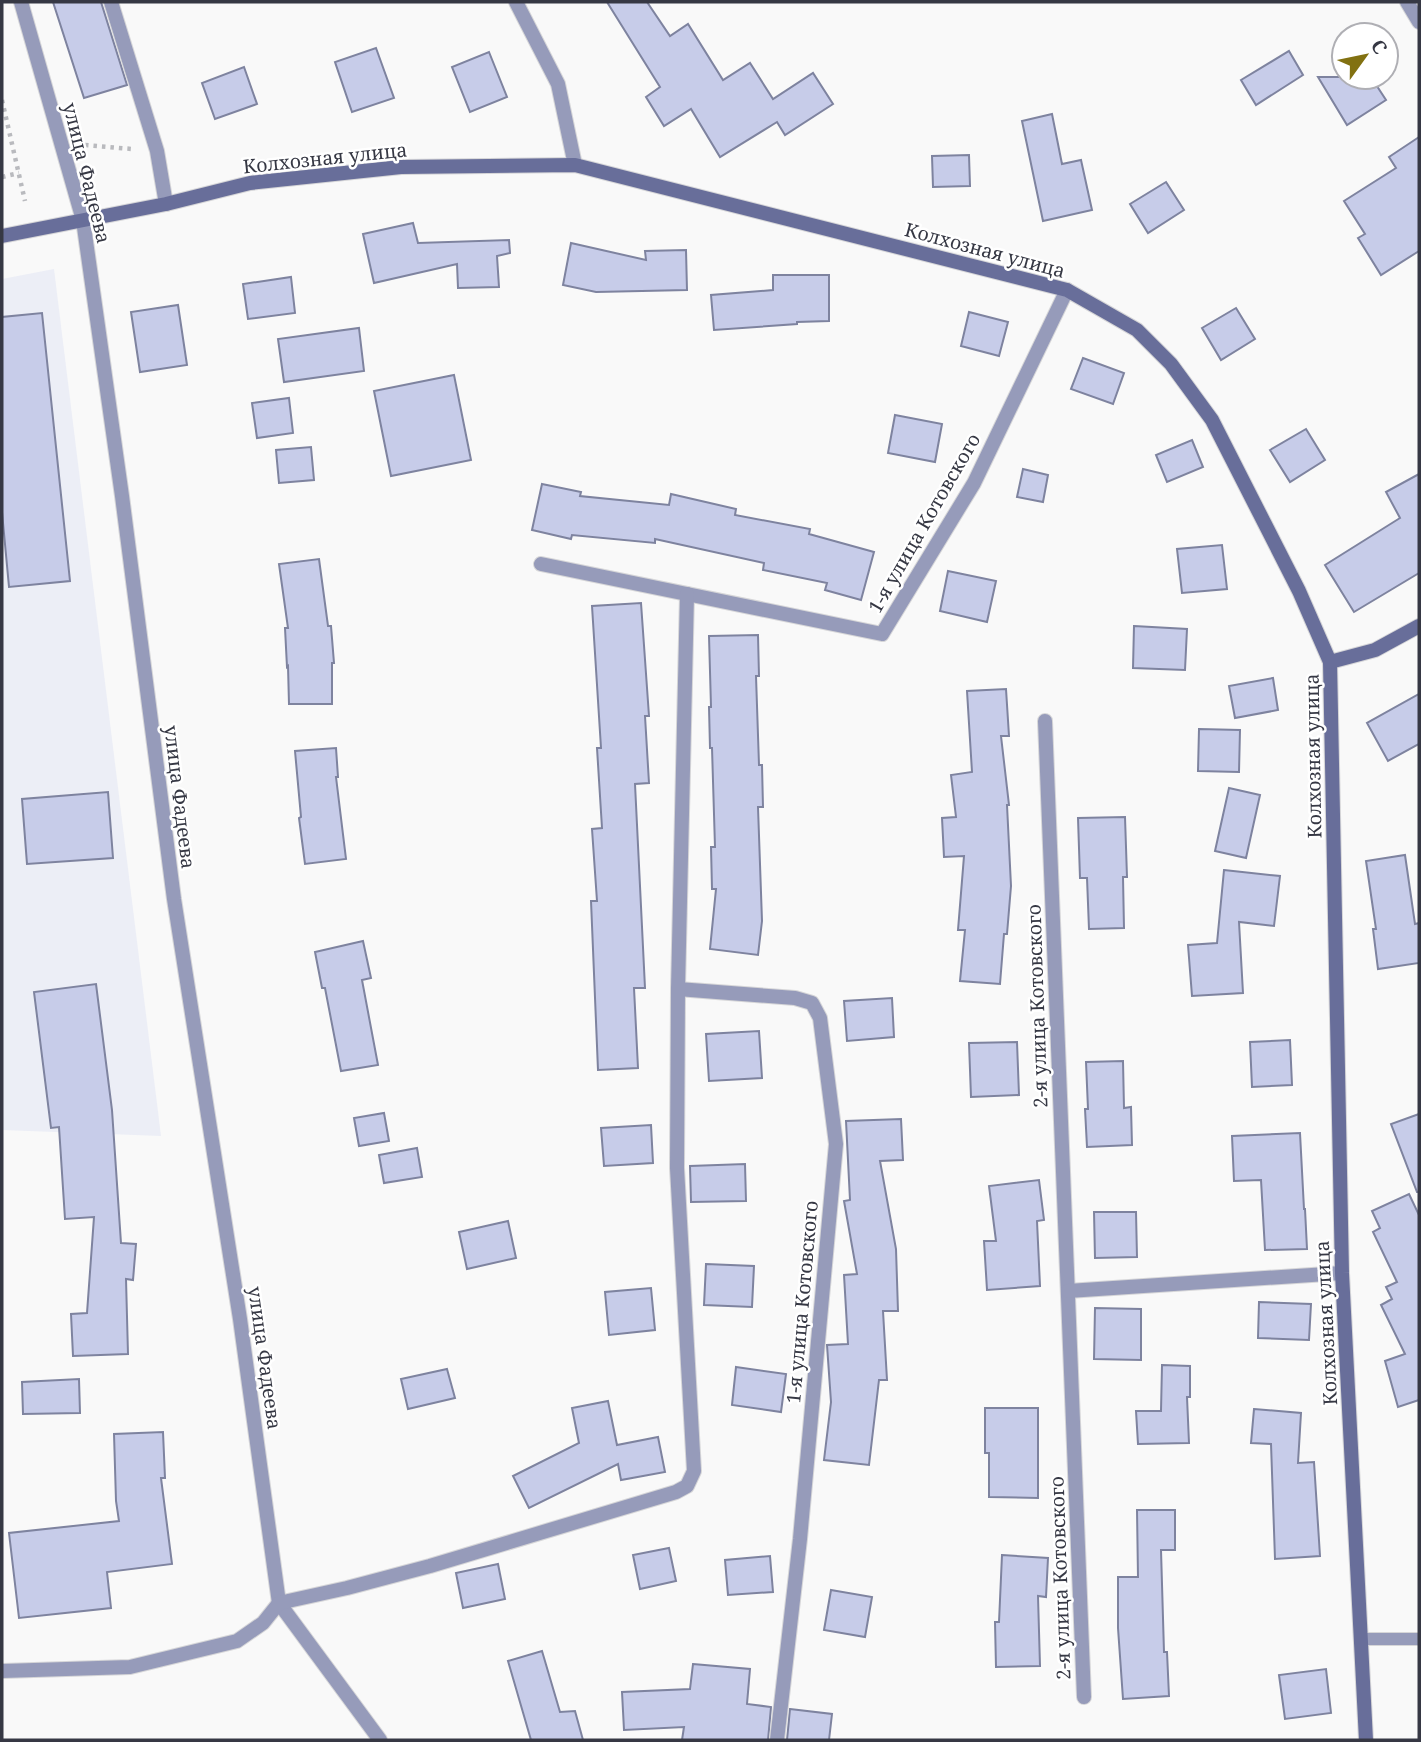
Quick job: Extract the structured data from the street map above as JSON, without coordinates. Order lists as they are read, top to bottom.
{
  "streets": {
    "main road": ["Колхозная улица"],
    "street": ["улица Фадеева", "1-я улица Котовского", "2-я улица Котовского"]
  },
  "crossings": [
    ["Колхозная улица", "улица Фадеева"],
    ["Колхозная улица", "1-я улица Котовского"]
  ],
  "north": "top right"
}
